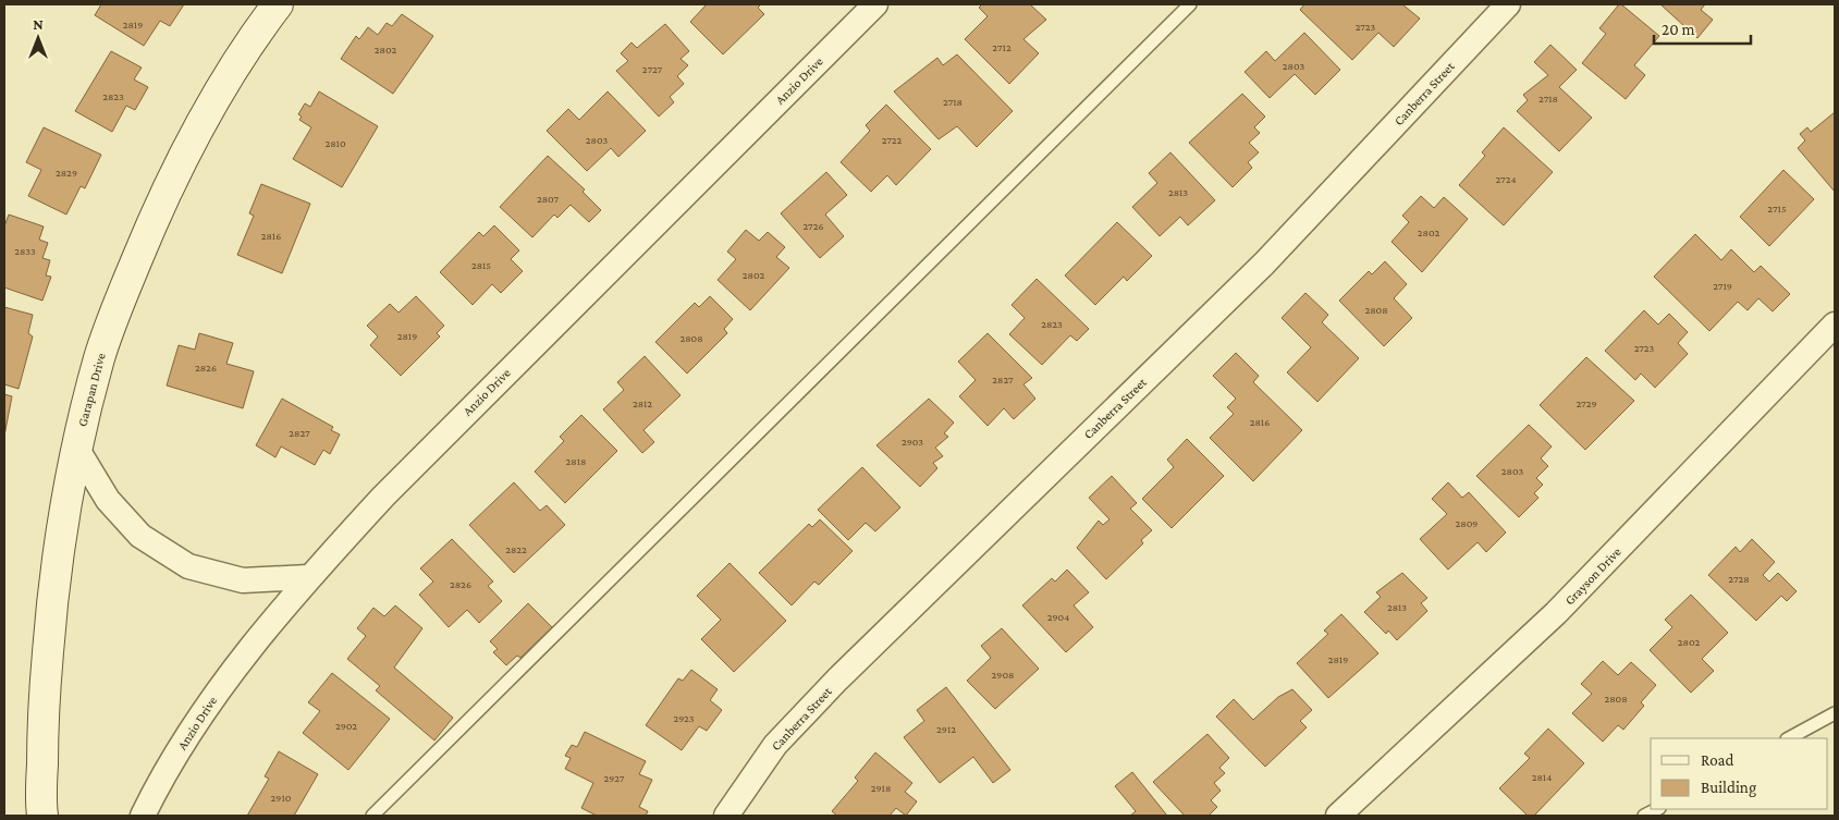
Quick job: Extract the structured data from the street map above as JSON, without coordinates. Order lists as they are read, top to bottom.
{
  "streets": {
    "street": [
      "Anzio Drive",
      "Canberra Street",
      "Garapan Drive",
      "Grayson Drive"
    ]
  },
  "house_numbers": [
    "2819",
    "2723",
    "2712",
    "2802",
    "2803",
    "2727",
    "2823",
    "2718",
    "2718",
    "2803",
    "2722",
    "2810",
    "2829",
    "2724",
    "2813",
    "2807",
    "2715",
    "2726",
    "2802",
    "2816",
    "2833",
    "2815",
    "2802",
    "2719",
    "2808",
    "2823",
    "2819",
    "2808",
    "2723",
    "2826",
    "2827",
    "2812",
    "2729",
    "2816",
    "2827",
    "2903",
    "2818",
    "2803",
    "2809",
    "2822",
    "2728",
    "2826",
    "2813",
    "2904",
    "2802",
    "2819",
    "2908",
    "2808",
    "2923",
    "2902",
    "2912",
    "2814",
    "2927",
    "2918",
    "2910"
  ],
  "legend": ["Road", "Building"],
  "scale_bar": "20 m",
  "north": "top"
}
